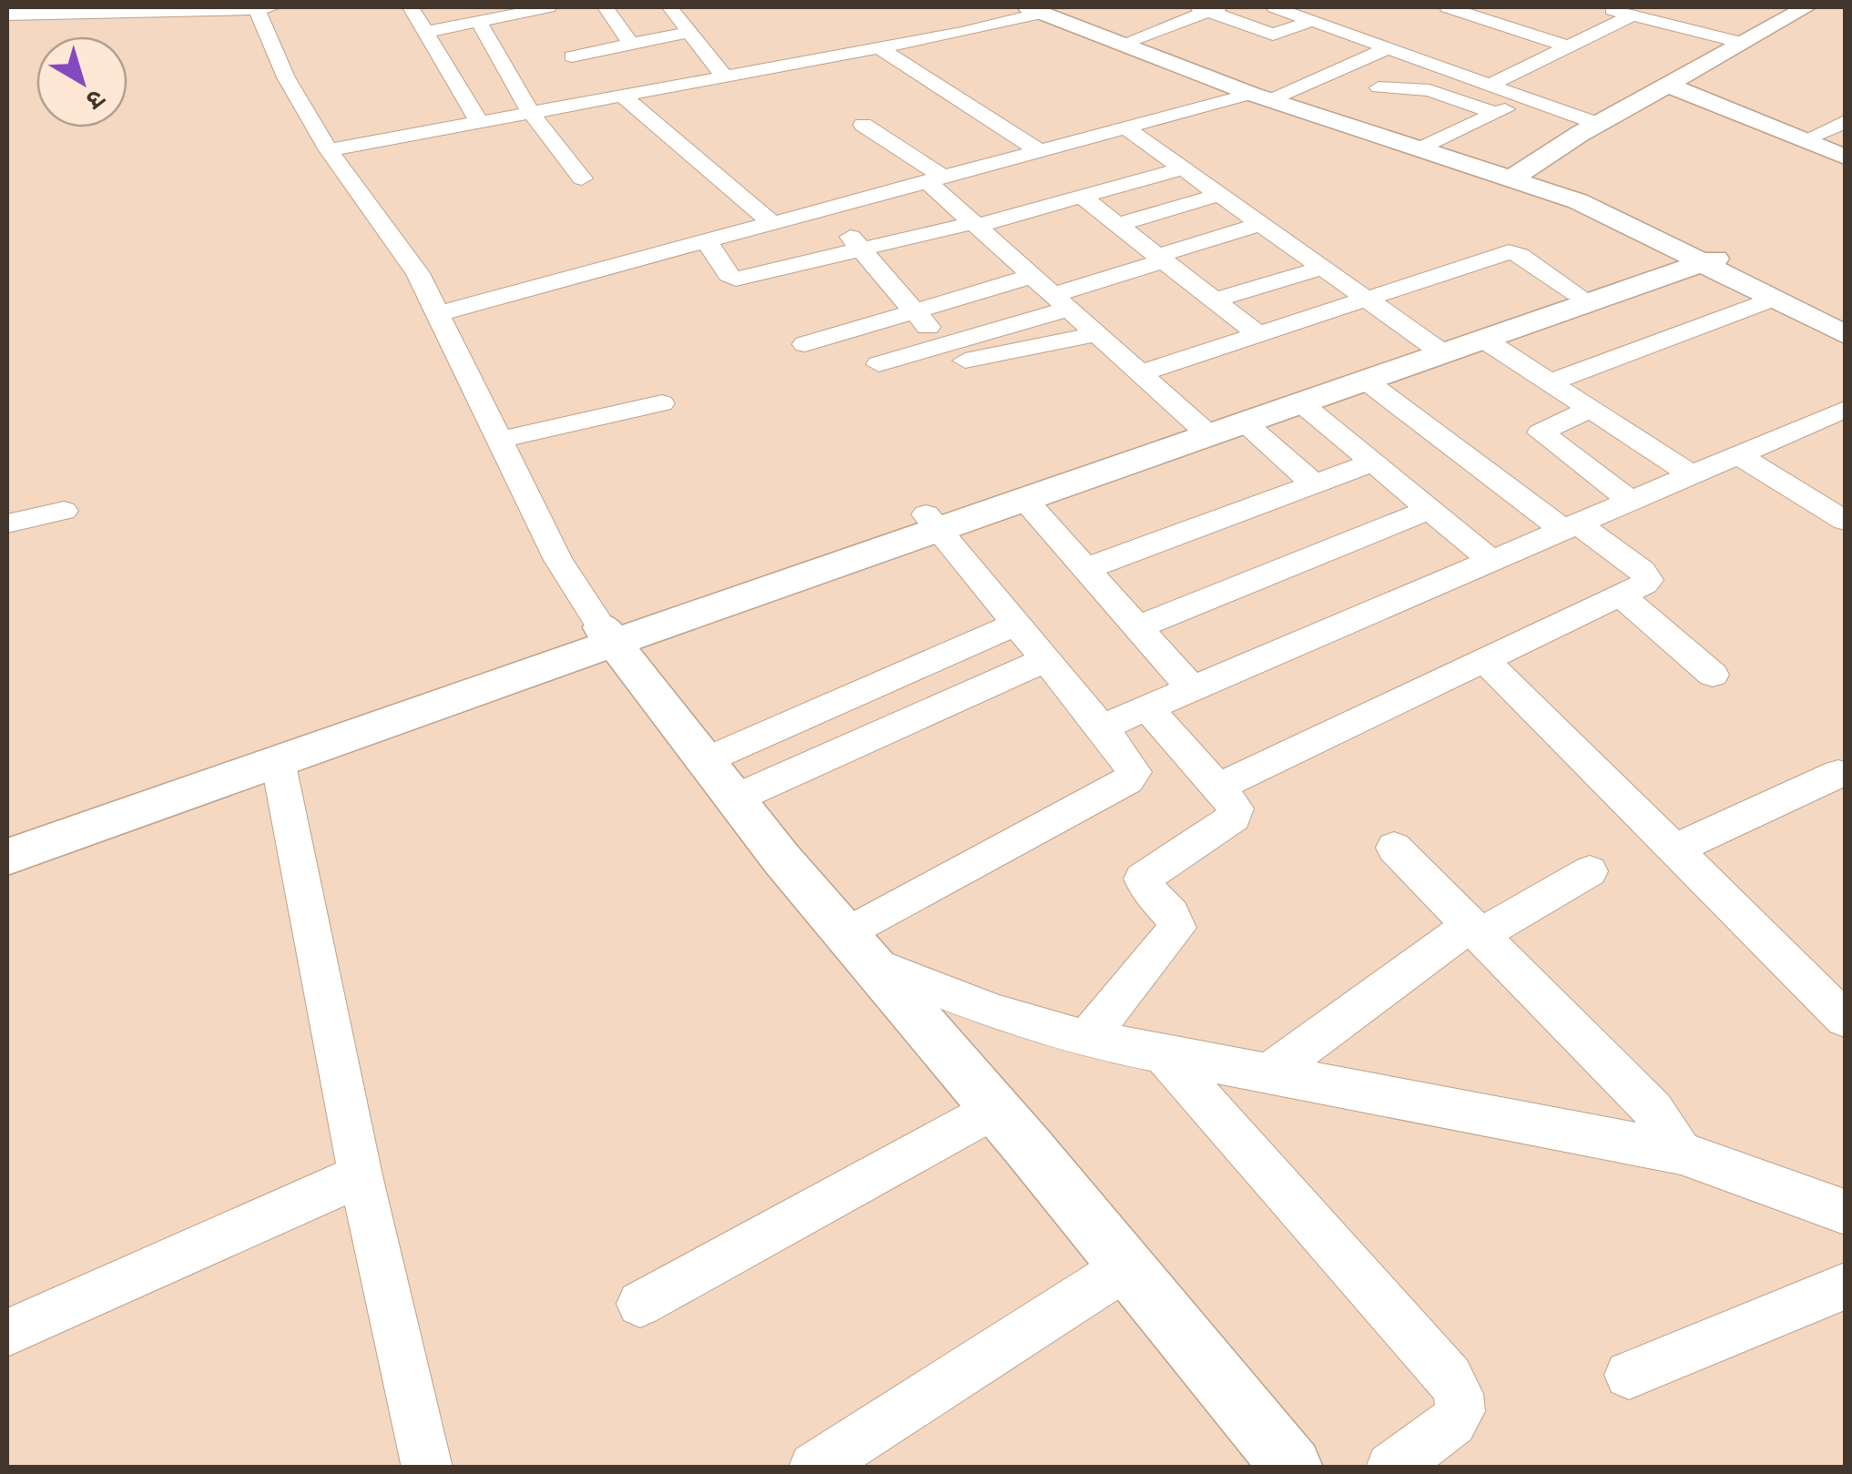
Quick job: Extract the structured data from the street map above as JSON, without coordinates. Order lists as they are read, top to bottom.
{
  "north": "bottom right"
}
